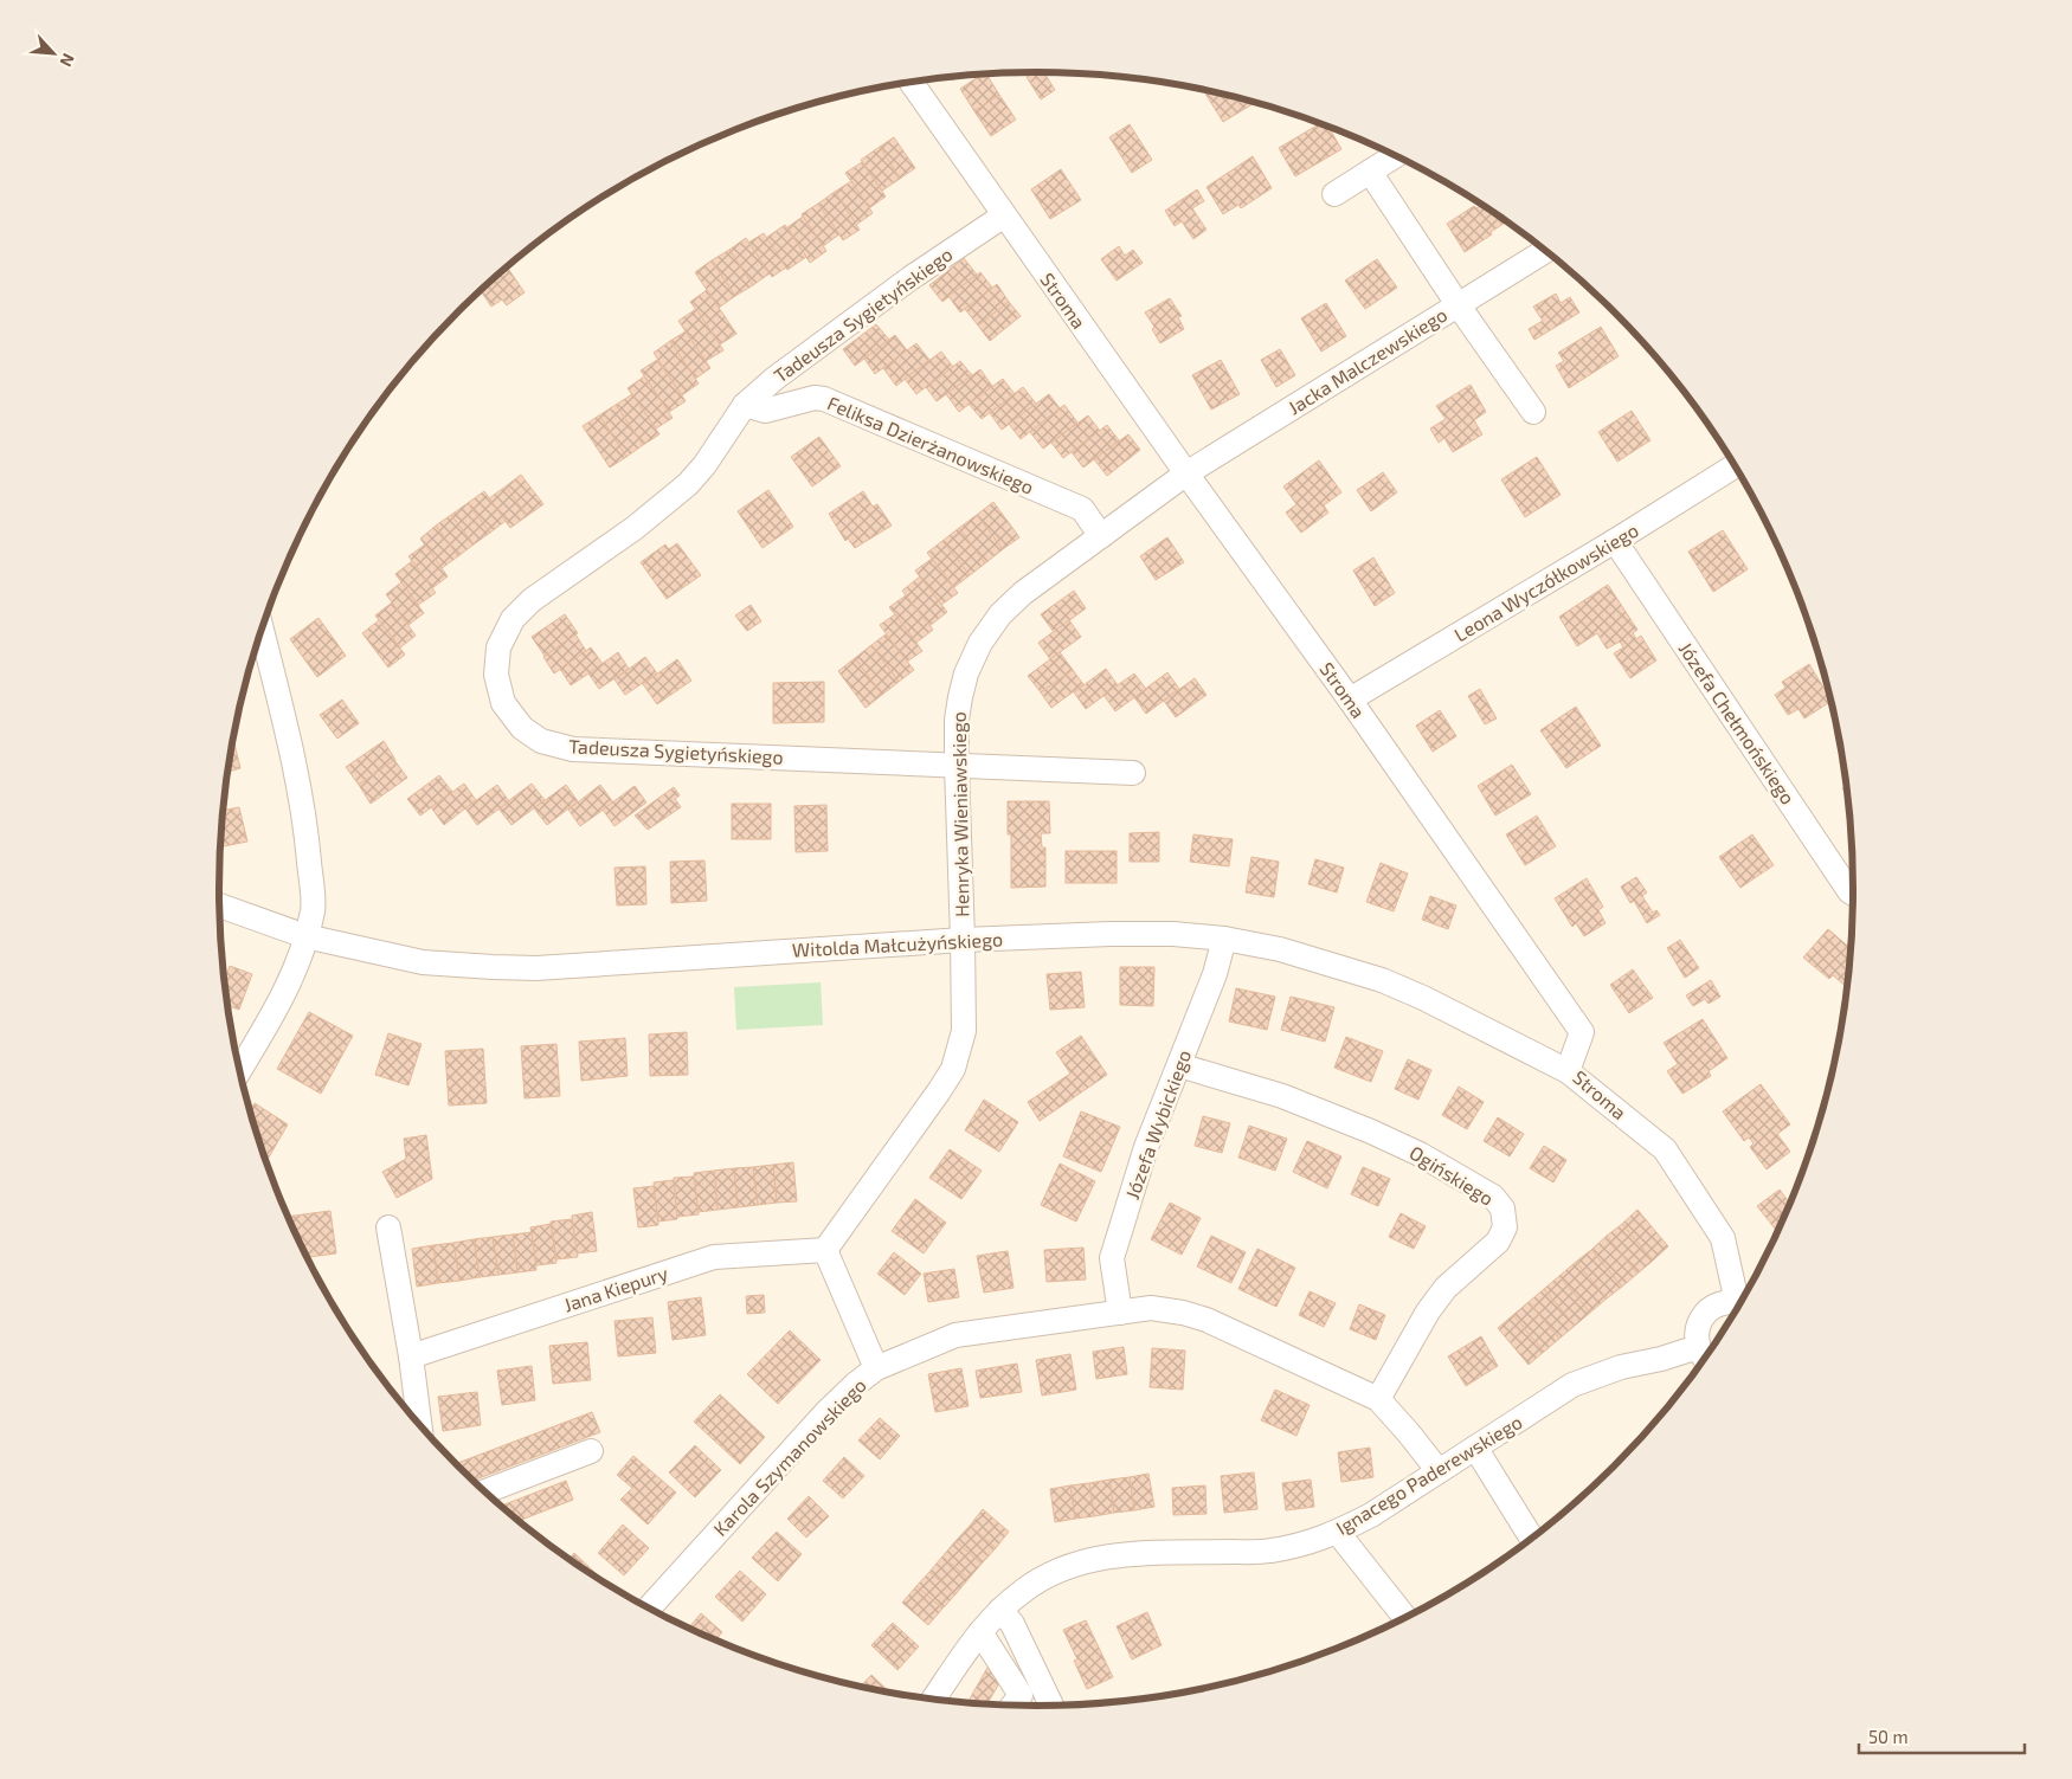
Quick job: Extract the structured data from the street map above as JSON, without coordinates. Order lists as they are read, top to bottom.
{
  "streets": {
    "street": [
      "Stroma",
      "Tadeusza Sygietyńskiego",
      "Jacka Malczewskiego",
      "Feliksa Dzierżanowskiego",
      "Leona Wyczółkowskiego",
      "Józefa Chełmońskiego",
      "Henryka Wieniawskiego",
      "Witolda Małcużyńskiego",
      "Józefa Wybickiego",
      "Ogińskiego",
      "Jana Kiepury",
      "Karola Szymanowskiego",
      "Ignacego Paderewskiego"
    ]
  },
  "crossings": [
    ["Stroma", "Tadeusza Sygietyńskiego"],
    ["Stroma", "Jacka Malczewskiego"],
    ["Stroma", "Leona Wyczółkowskiego"],
    ["Stroma", "Henryka Wieniawskiego"],
    ["Stroma", "Witolda Małcużyńskiego"],
    ["Tadeusza Sygietyńskiego", "Feliksa Dzierżanowskiego"],
    ["Tadeusza Sygietyńskiego", "Henryka Wieniawskiego"],
    ["Jacka Malczewskiego", "Henryka Wieniawskiego"],
    ["Feliksa Dzierżanowskiego", "Henryka Wieniawskiego"],
    ["Leona Wyczółkowskiego", "Józefa Chełmońskiego"],
    ["Henryka Wieniawskiego", "Witolda Małcużyńskiego"],
    ["Henryka Wieniawskiego", "Jana Kiepury"],
    ["Witolda Małcużyńskiego", "Józefa Wybickiego"],
    ["Józefa Wybickiego", "Ogińskiego"],
    ["Józefa Wybickiego", "Karola Szymanowskiego"],
    ["Ogińskiego", "Karola Szymanowskiego"],
    ["Karola Szymanowskiego", "Ignacego Paderewskiego"]
  ],
  "scale_bar": "50 m",
  "north": "bottom right"
}
